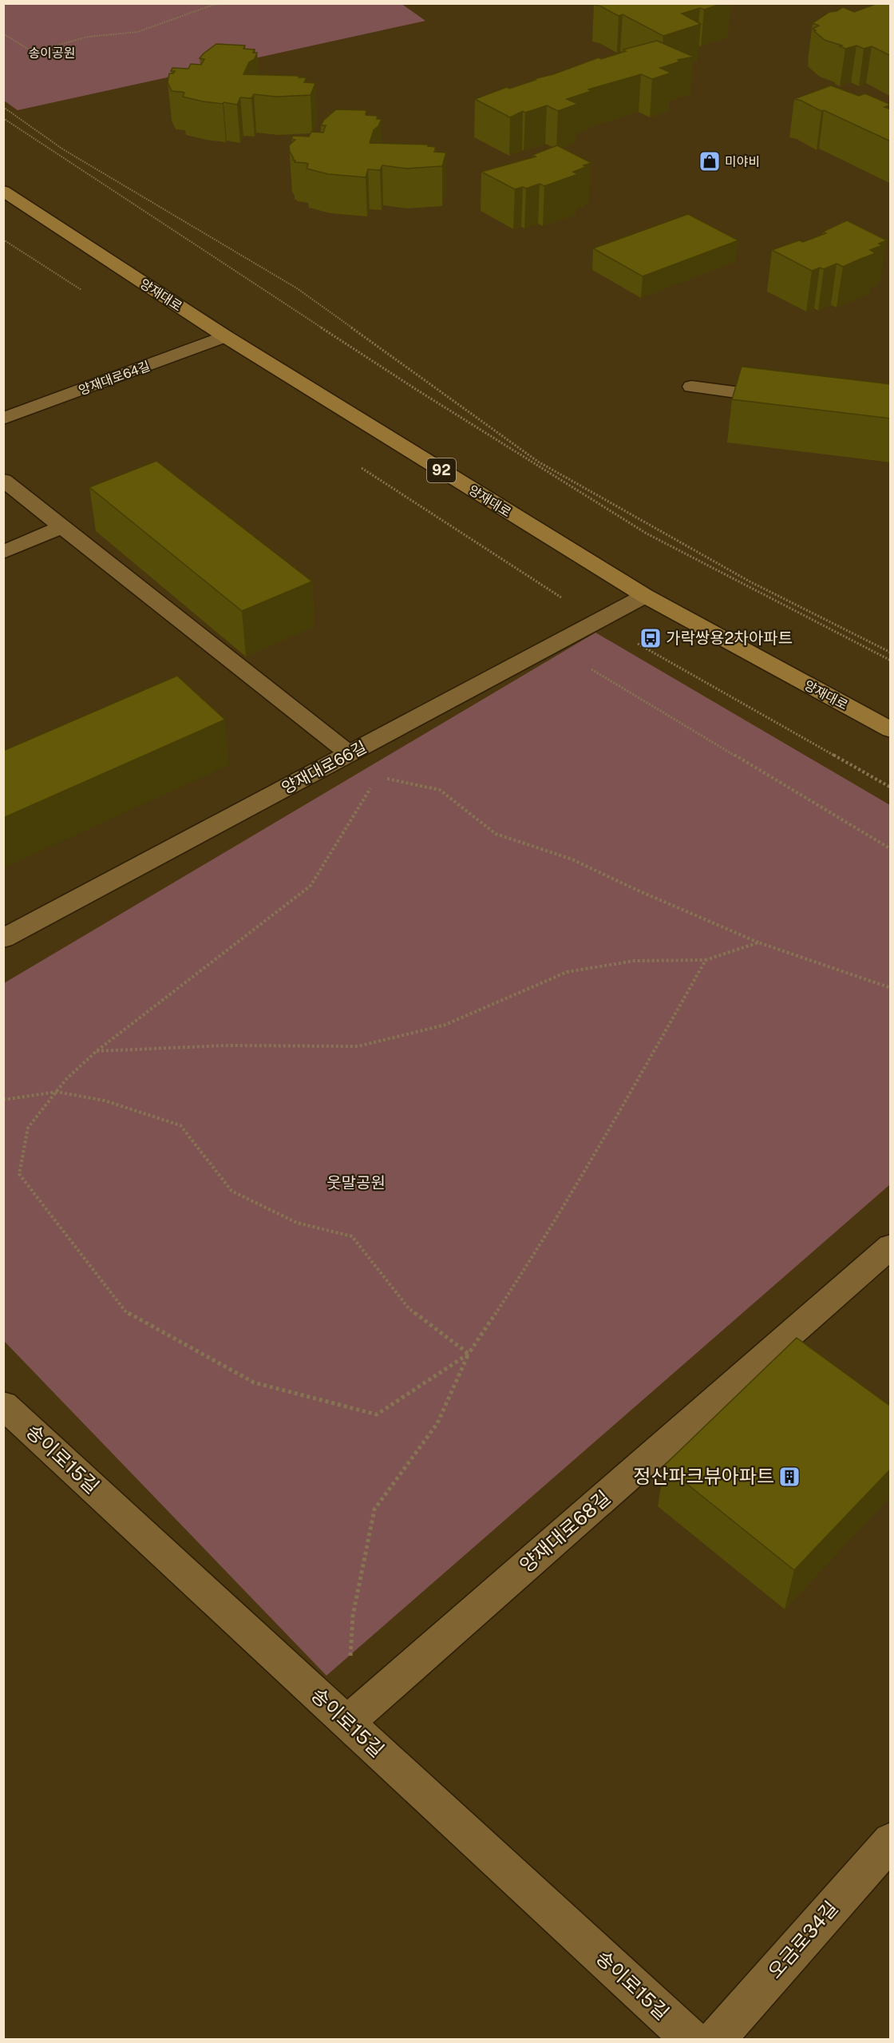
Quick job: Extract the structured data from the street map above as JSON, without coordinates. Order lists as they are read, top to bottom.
{
  "streets": {
    "main road": ["양재대로", "92"],
    "street": [
      "양재대로64길",
      "양재대로66길",
      "송이로15길",
      "양재대로68길",
      "오금로34길"
    ]
  },
  "crossings": [
    ["양재대로", "양재대로64길"],
    ["양재대로", "양재대로66길"],
    ["송이로15길", "양재대로68길"]
  ],
  "parks": ["송이공원", "웃말공원"],
  "places": {
    "shop": ["미야비"],
    "bus stop": ["가락쌍용2차아파트"],
    "building": ["정산파크뷰아파트"]
  }
}
